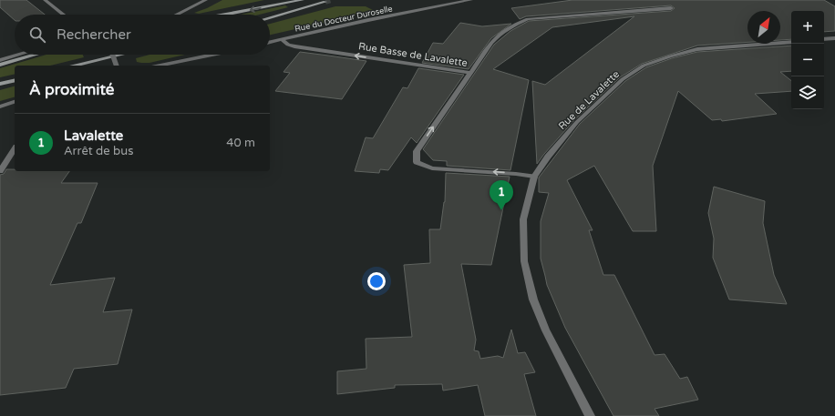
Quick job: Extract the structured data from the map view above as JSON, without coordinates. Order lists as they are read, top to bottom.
{
  "streets": {
    "street": ["Rue du Docteur Duroselle", "Rue Basse de Lavalette", "Rue de Lavalette"]
  },
  "crossings": [
    ["Rue du Docteur Duroselle", "Rue Basse de Lavalette"],
    ["Rue Basse de Lavalette", "Rue de Lavalette"]
  ],
  "north": "top right",
  "page": {
    "map_buttons": ["+", "−"],
    "search": "Rechercher",
    "heading": "À proximité",
    "list": [
      {
        "mark": "1",
        "name": "Lavalette",
        "note": "Arrêt de bus",
        "value": "40 m"
      }
    ],
    "pins": "1"
  }
}
